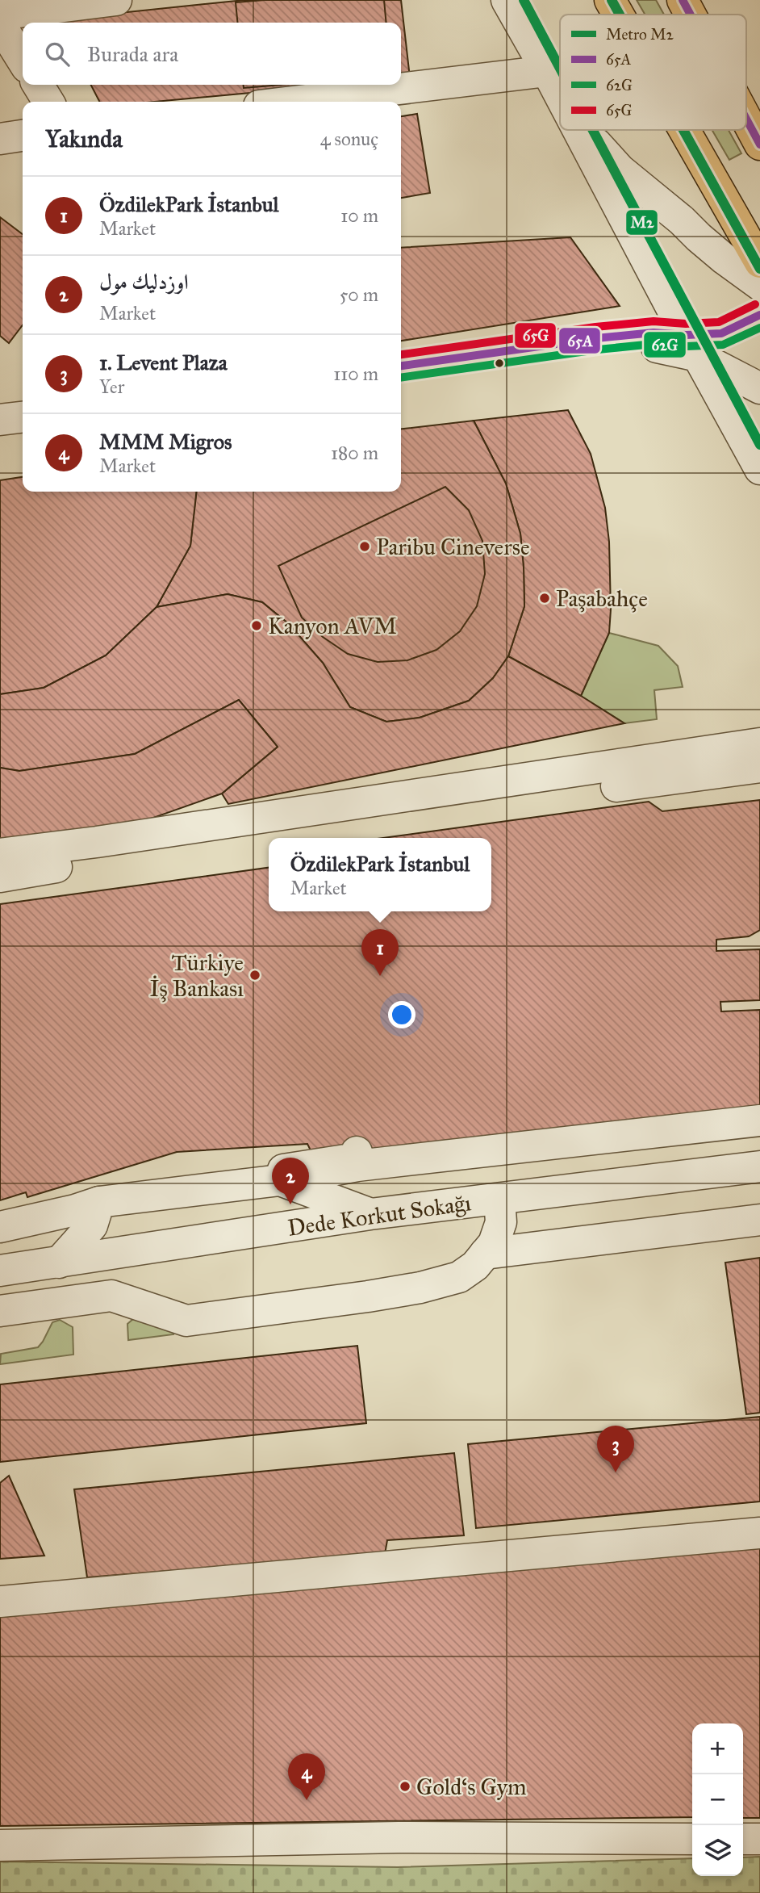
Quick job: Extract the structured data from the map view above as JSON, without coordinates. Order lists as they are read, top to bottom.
{
  "streets": {
    "street": ["Dede Korkut Sokağı"]
  },
  "places": [
    "Paribu Cineverse",
    "Paşabahçe",
    "Kanyon AVM",
    "Türkiye İş Bankası",
    "Gold‘s Gym"
  ],
  "lines": [
    "metro line M2",
    "transit line 65A",
    "transit line 65G",
    "transit line 62G"
  ],
  "legend": [
    "Metro M2",
    "65A",
    "62G",
    "65G"
  ],
  "page": {
    "search": "Burada ara",
    "heading": ["Yakında", "4 sonuç"],
    "list": [
      {
        "mark": "1",
        "name": "ÖzdilekPark İstanbul",
        "note": "Market",
        "value": "10 m"
      },
      {
        "mark": "2",
        "name": "اوزدليك مول",
        "note": "Market",
        "value": "50 m"
      },
      {
        "mark": "3",
        "name": "1. Levent Plaza",
        "note": "Yer",
        "value": "110 m"
      },
      {
        "mark": "4",
        "name": "MMM Migros",
        "note": "Market",
        "value": "180 m"
      }
    ],
    "popup": ["ÖzdilekPark İstanbul", "Market"],
    "pins": [
      "1",
      "2",
      "3",
      "4"
    ],
    "map_buttons": ["+", "−"]
  }
}
